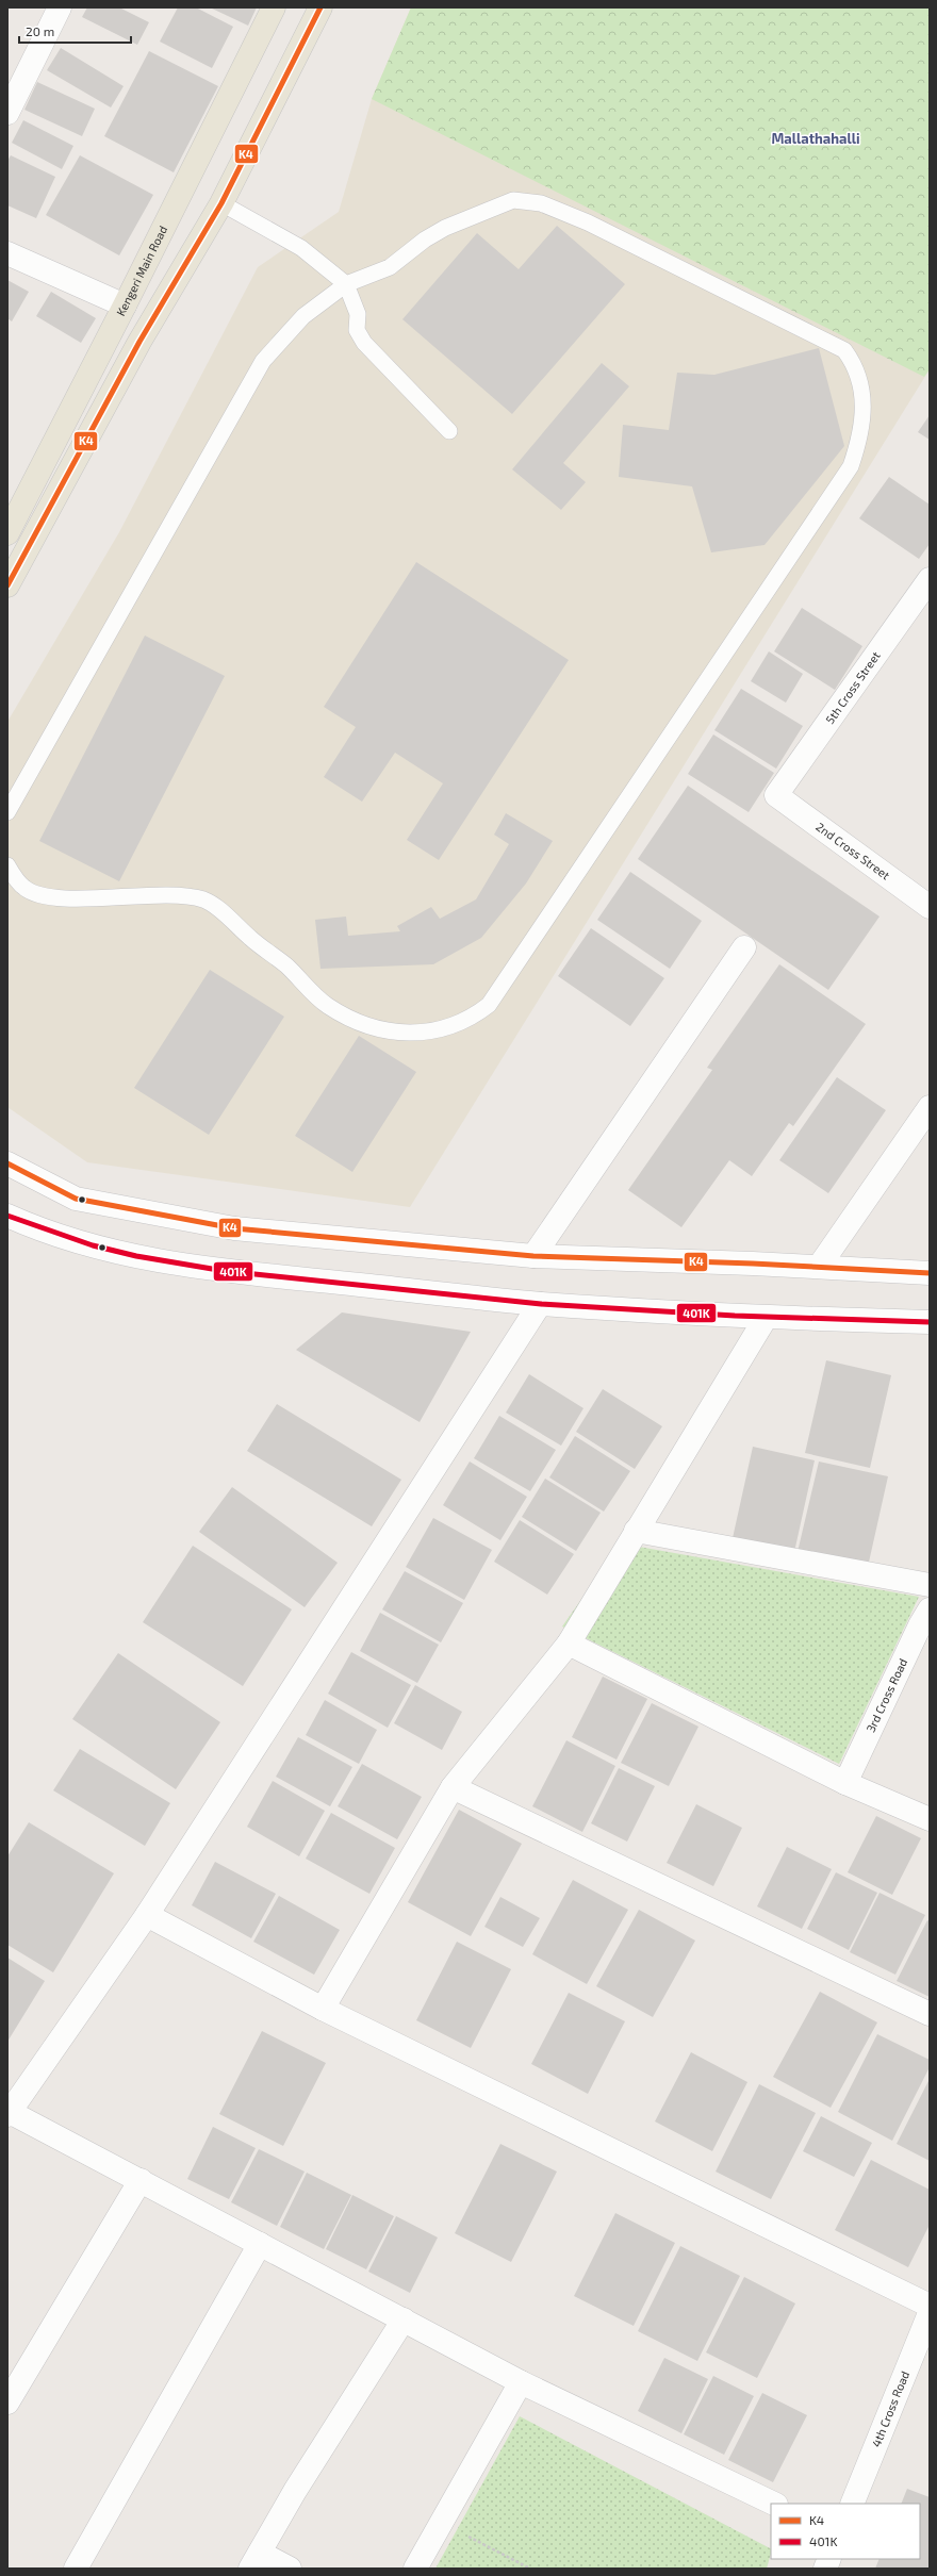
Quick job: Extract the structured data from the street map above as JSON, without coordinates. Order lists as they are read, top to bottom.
{
  "streets": {
    "main road": ["Kengeri Main Road"],
    "street": [
      "5th Cross Street",
      "2nd Cross Street",
      "3rd Cross Road",
      "4th Cross Road"
    ]
  },
  "crossings": [
    ["5th Cross Street", "2nd Cross Street"]
  ],
  "districts": ["Mallathahalli"],
  "lines": ["transit line K4", "transit line 401K"],
  "legend": ["K4", "401K"],
  "scale_bar": "20 m"
}
